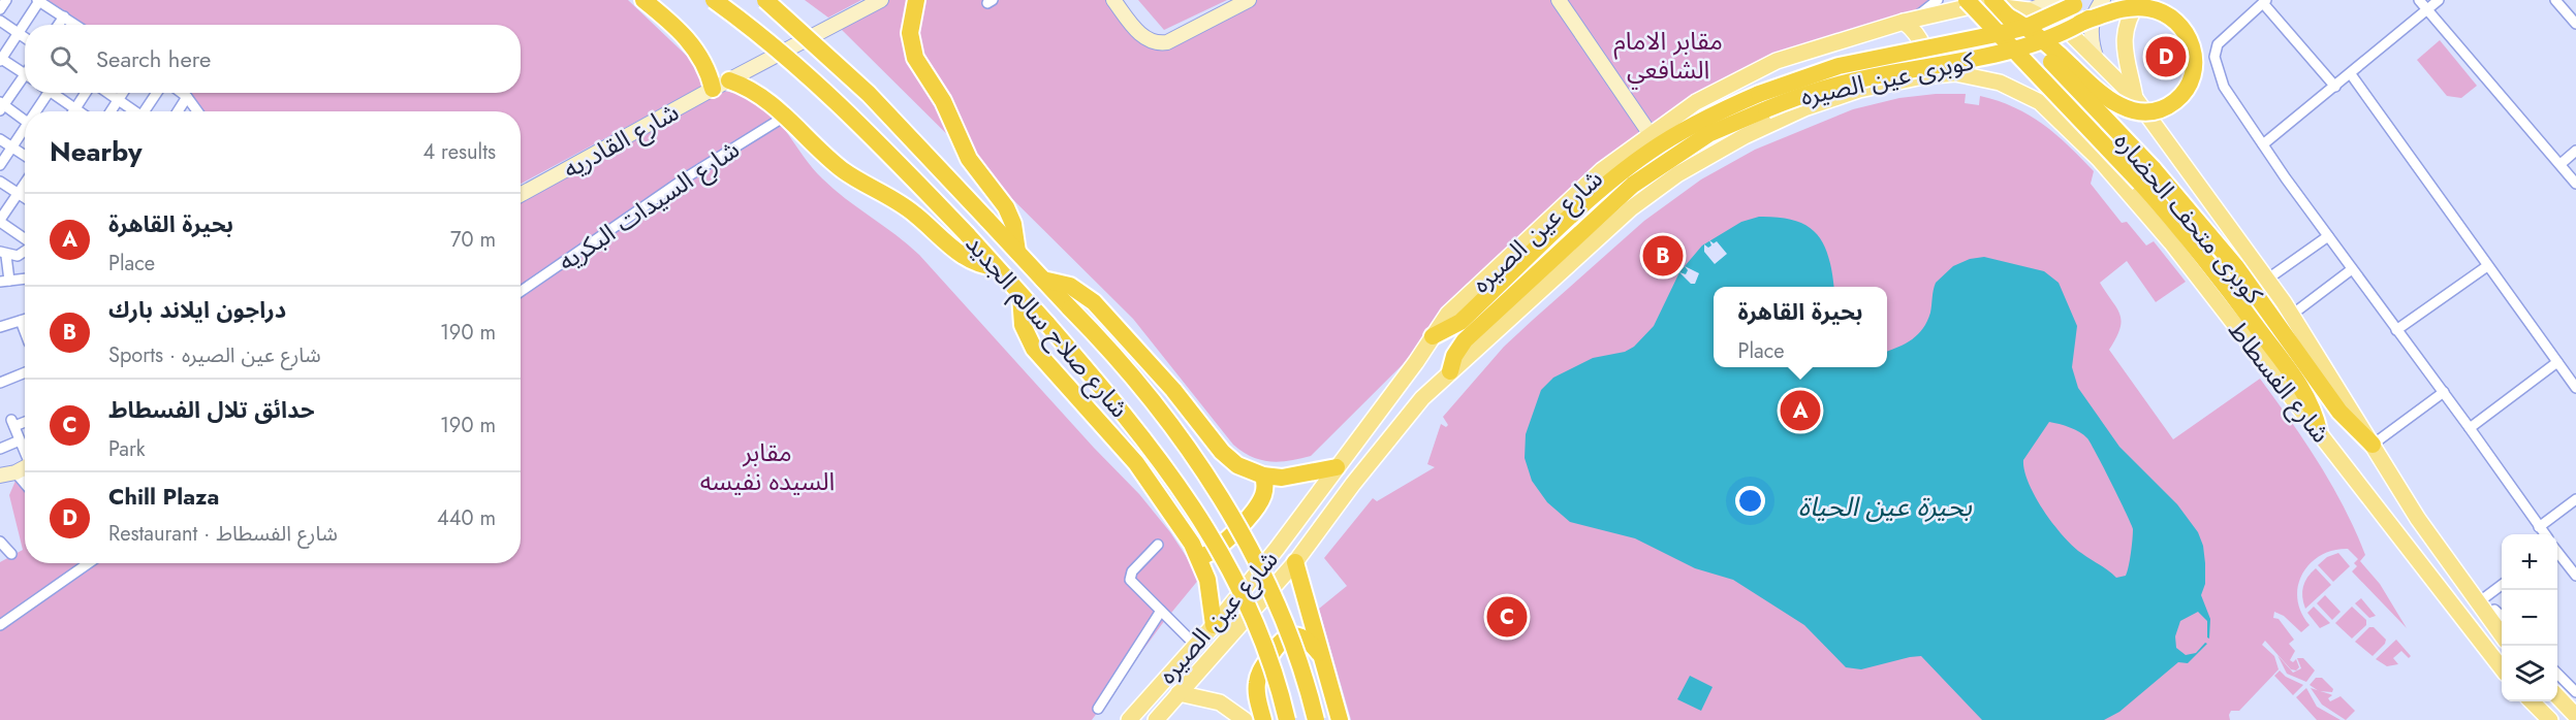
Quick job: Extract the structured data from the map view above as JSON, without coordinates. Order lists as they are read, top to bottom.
{
  "streets": {
    "highway": ["كوبرى عين الصيره", "كوبرى متحف الحضاره", "شارع صلاح سالم الجديد"],
    "main road": ["شارع عين الصيره", "شارع الفسطاط"],
    "street": ["شارع القادريه", "شارع السيدات البكريه"]
  },
  "crossings": [
    ["كوبرى عين الصيره", "شارع عين الصيره"],
    ["كوبرى متحف الحضاره", "شارع الفسطاط"],
    ["شارع عين الصيره", "شارع الفسطاط"]
  ],
  "water": ["بحيرة عين الحياة"],
  "parks": ["مقابر الامام الشافعي", "مقابر السيده نفيسه"],
  "page": {
    "search": "Search here",
    "pins": [
      "D",
      "B",
      "A",
      "C"
    ],
    "heading": ["Nearby", "4 results"],
    "list": [
      {
        "mark": "A",
        "name": "بحيرة القاهرة",
        "note": "Place",
        "value": "70 m"
      },
      {
        "mark": "B",
        "name": "دراجون ايلاند بارك",
        "note": "Sports · شارع عين الصيره",
        "value": "190 m"
      },
      {
        "mark": "C",
        "name": "حدائق تلال الفسطاط",
        "note": "Park",
        "value": "190 m"
      },
      {
        "mark": "D",
        "name": "Chill Plaza",
        "note": "Restaurant · شارع الفسطاط",
        "value": "440 m"
      }
    ],
    "popup": ["بحيرة القاهرة", "Place"],
    "map_buttons": ["+", "−"]
  }
}
